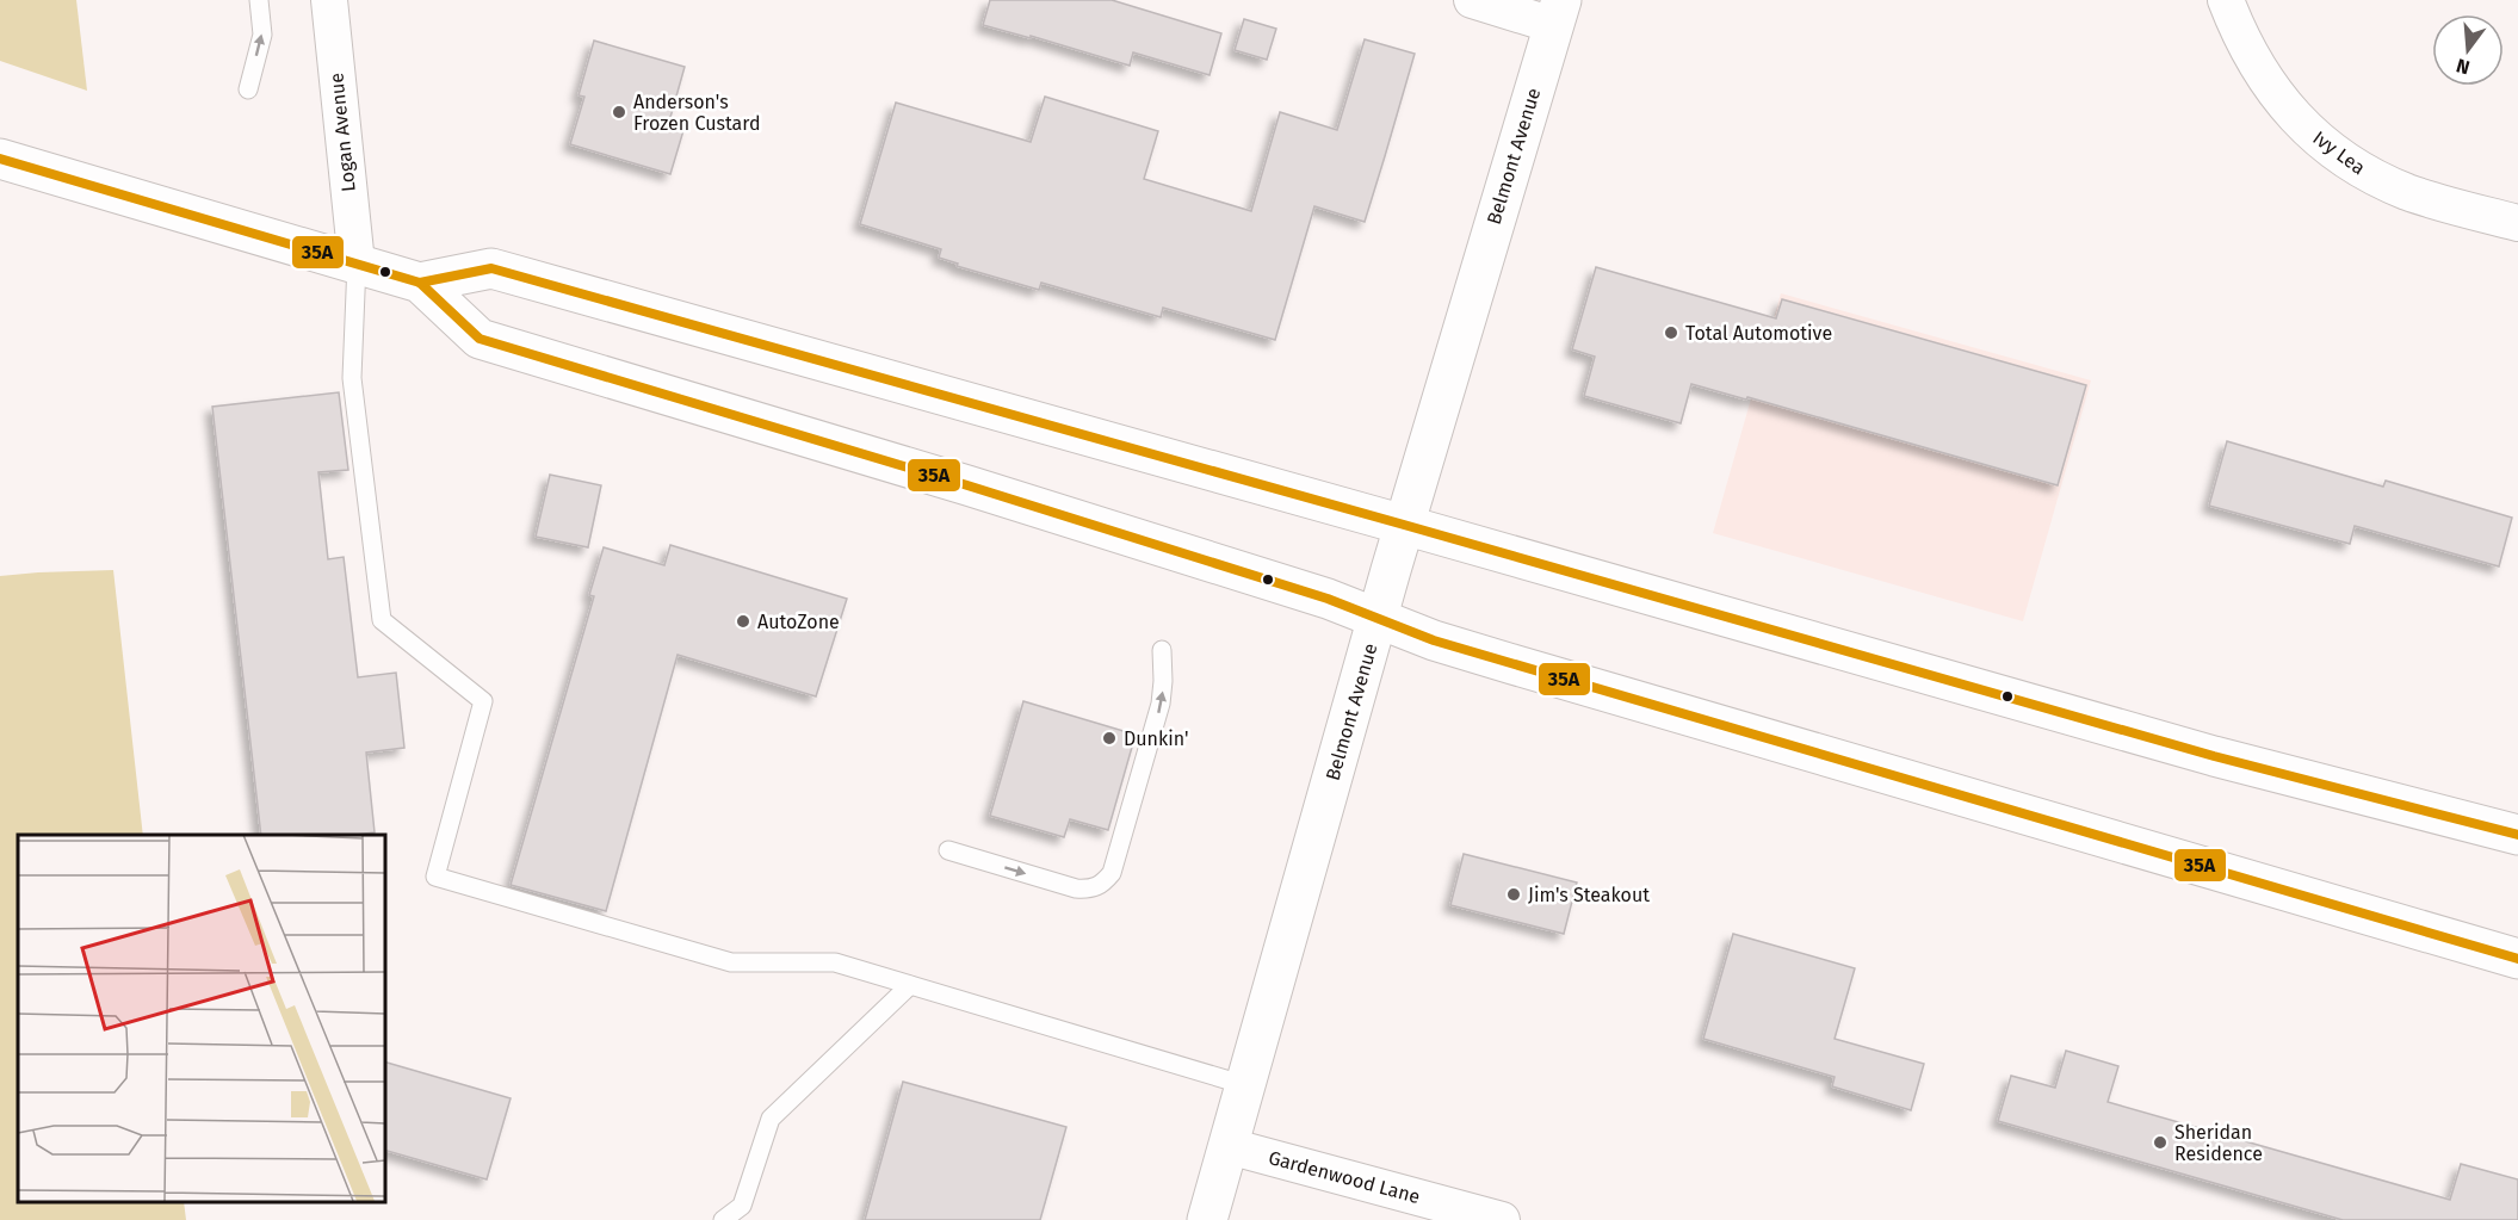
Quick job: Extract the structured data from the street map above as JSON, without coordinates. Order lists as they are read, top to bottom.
{
  "streets": {
    "main road": ["Belmont Avenue"],
    "street": ["Logan Avenue", "Ivy Lea", "Gardenwood Lane"]
  },
  "crossings": [
    ["Belmont Avenue", "Gardenwood Lane"]
  ],
  "places": [
    "Anderson's Frozen Custard",
    "Total Automotive",
    "AutoZone",
    "Dunkin'",
    "Jim's Steakout",
    "Sheridan Residence"
  ],
  "lines": ["transit line 35A"],
  "north": "bottom"
}
